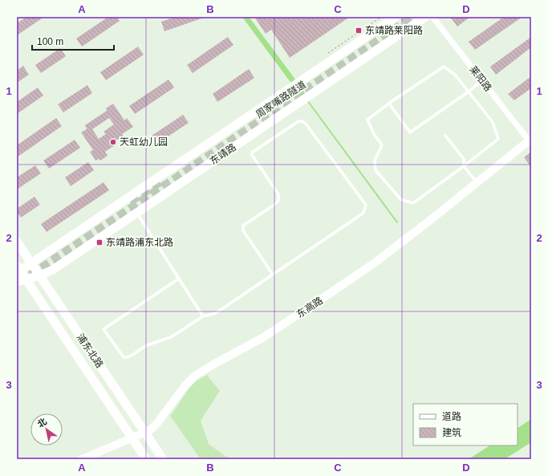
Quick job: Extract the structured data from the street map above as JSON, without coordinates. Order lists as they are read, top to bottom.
{
  "streets": {
    "main road": ["周家嘴路隧道", "东靖路", "浦东北路"],
    "street": ["莱阳路", "东高路"]
  },
  "crossings": [
    ["莱阳路", "东高路"],
    ["周家嘴路隧道", "东靖路"],
    ["东靖路", "浦东北路"]
  ],
  "places": {
    "transit": ["东靖路莱阳路", "东靖路浦东北路"],
    "other": ["天虹幼儿园"]
  },
  "legend": ["道路", "建筑"],
  "scale_bar": "100 m",
  "north": "top left",
  "grid": {
    "columns": [
      "A",
      "B",
      "C",
      "D"
    ],
    "rows": ["1", "2", "3"]
  }
}
